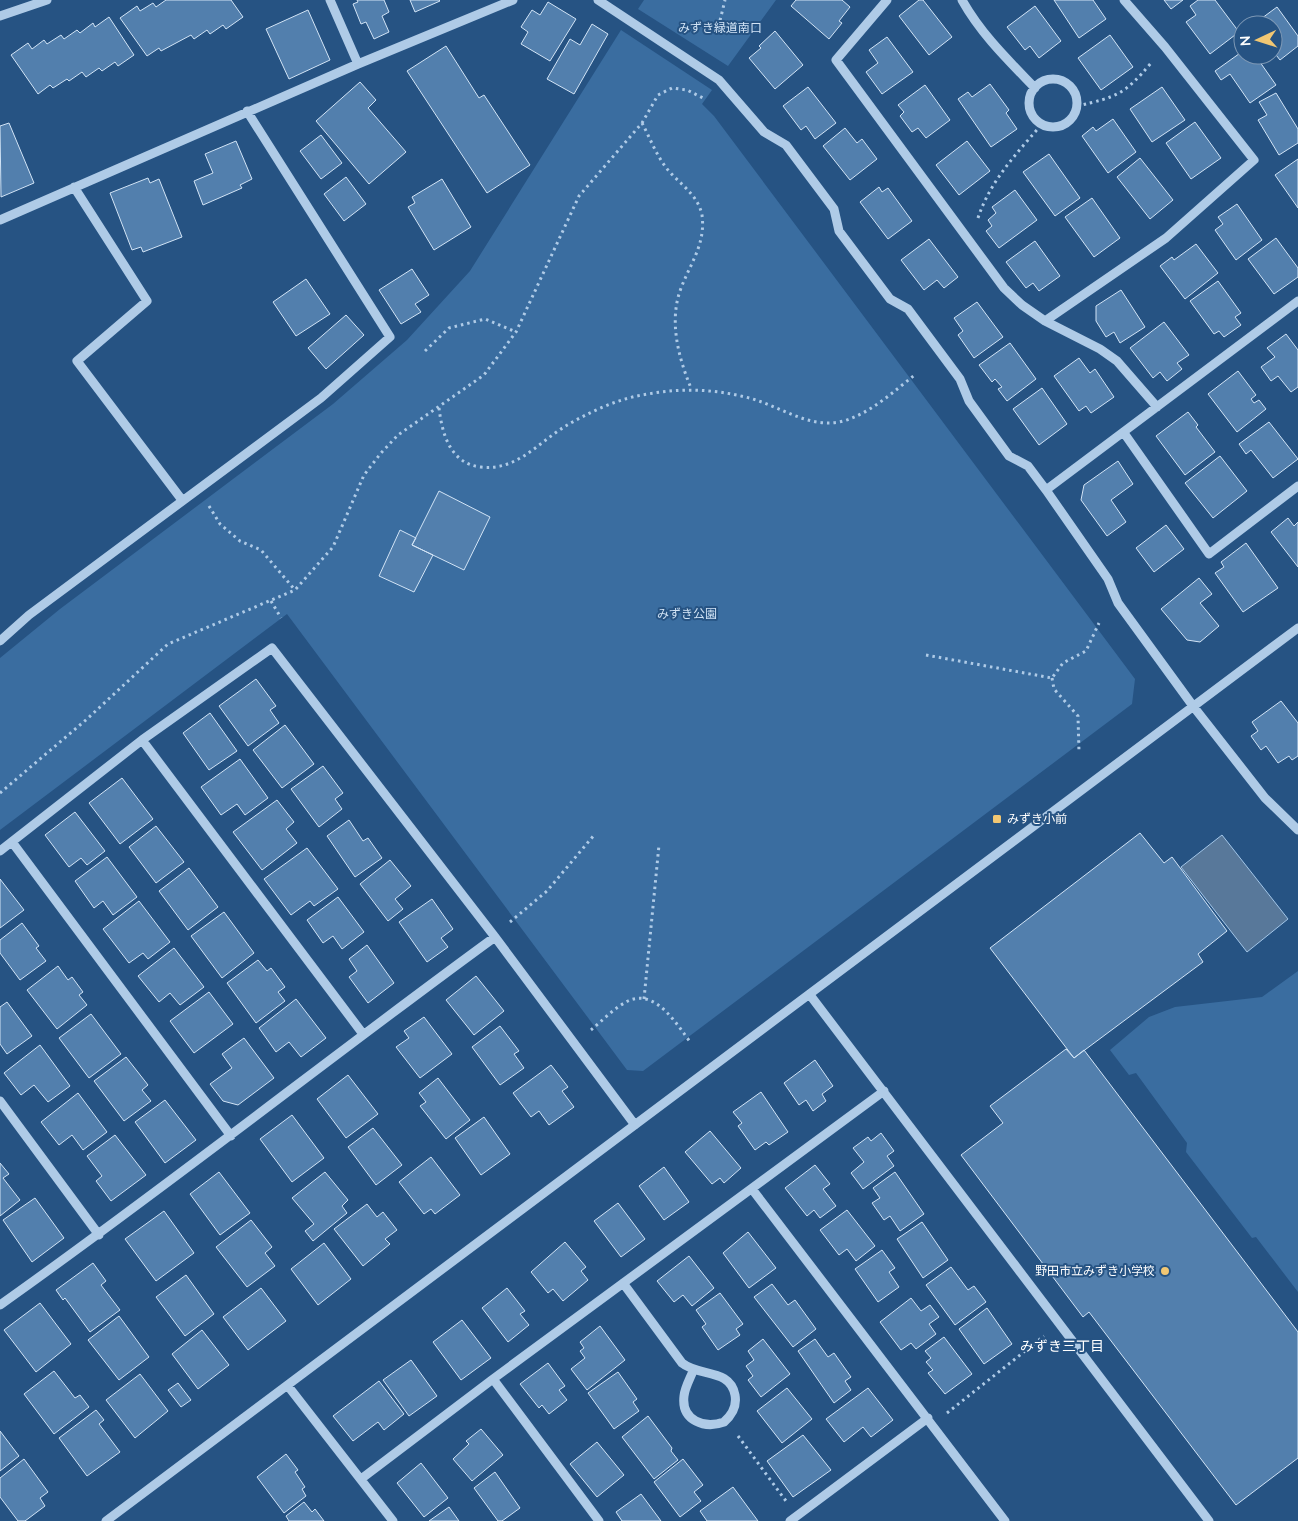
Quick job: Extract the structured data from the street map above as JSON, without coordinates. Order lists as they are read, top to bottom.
{
  "districts": ["みずき三丁目"],
  "parks": ["みずき緑道南口", "みずき公園"],
  "places": {
    "transit": ["みずき小前"],
    "other": ["野田市立みずき小学校"]
  },
  "north": "left"
}
